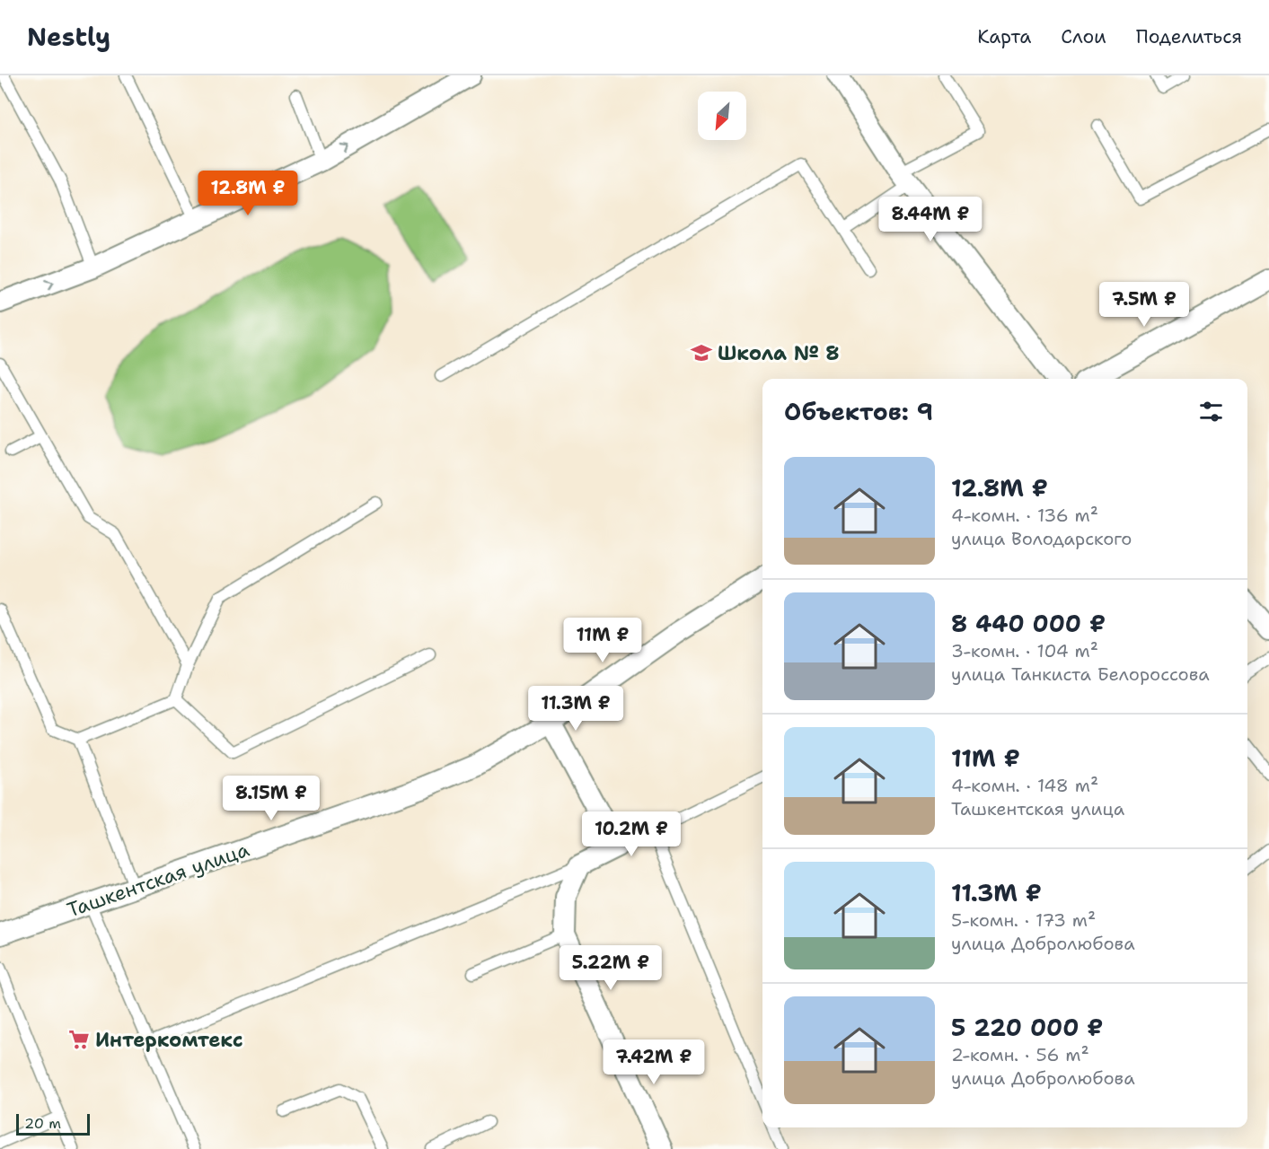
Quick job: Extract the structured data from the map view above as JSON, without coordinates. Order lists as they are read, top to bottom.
{
  "streets": {
    "street": ["Ташкентская улица"]
  },
  "places": {
    "school or university": ["Школа № 8"],
    "supermarket": ["Интеркомтекс"]
  },
  "scale_bar": "20 m",
  "north": "bottom left",
  "page": {
    "header": "Nestly",
    "nav": ["Карта", "Слои", "Поделиться"],
    "price": [
      "12.8M ₽",
      "8.44M ₽",
      "7.5M ₽",
      "11M ₽",
      "11.3M ₽",
      "8.15M ₽",
      "10.2M ₽",
      "5.22M ₽",
      "7.42M ₽"
    ],
    "heading": "Объектов: 9",
    "list": [
      {
        "name": "12.8M ₽",
        "note": "4-комн. · 136 m² · улица Володарского"
      },
      {
        "name": "8 440 000 ₽",
        "note": "3-комн. · 104 m² · улица Танкиста Белороссова"
      },
      {
        "name": "11M ₽",
        "note": "4-комн. · 148 m² · Ташкентская улица"
      },
      {
        "name": "11.3M ₽",
        "note": "5-комн. · 173 m² · улица Добролюбова"
      },
      {
        "name": "5 220 000 ₽",
        "note": "2-комн. · 56 m² · улица Добролюбова"
      }
    ],
    "scale": "20 m"
  }
}
